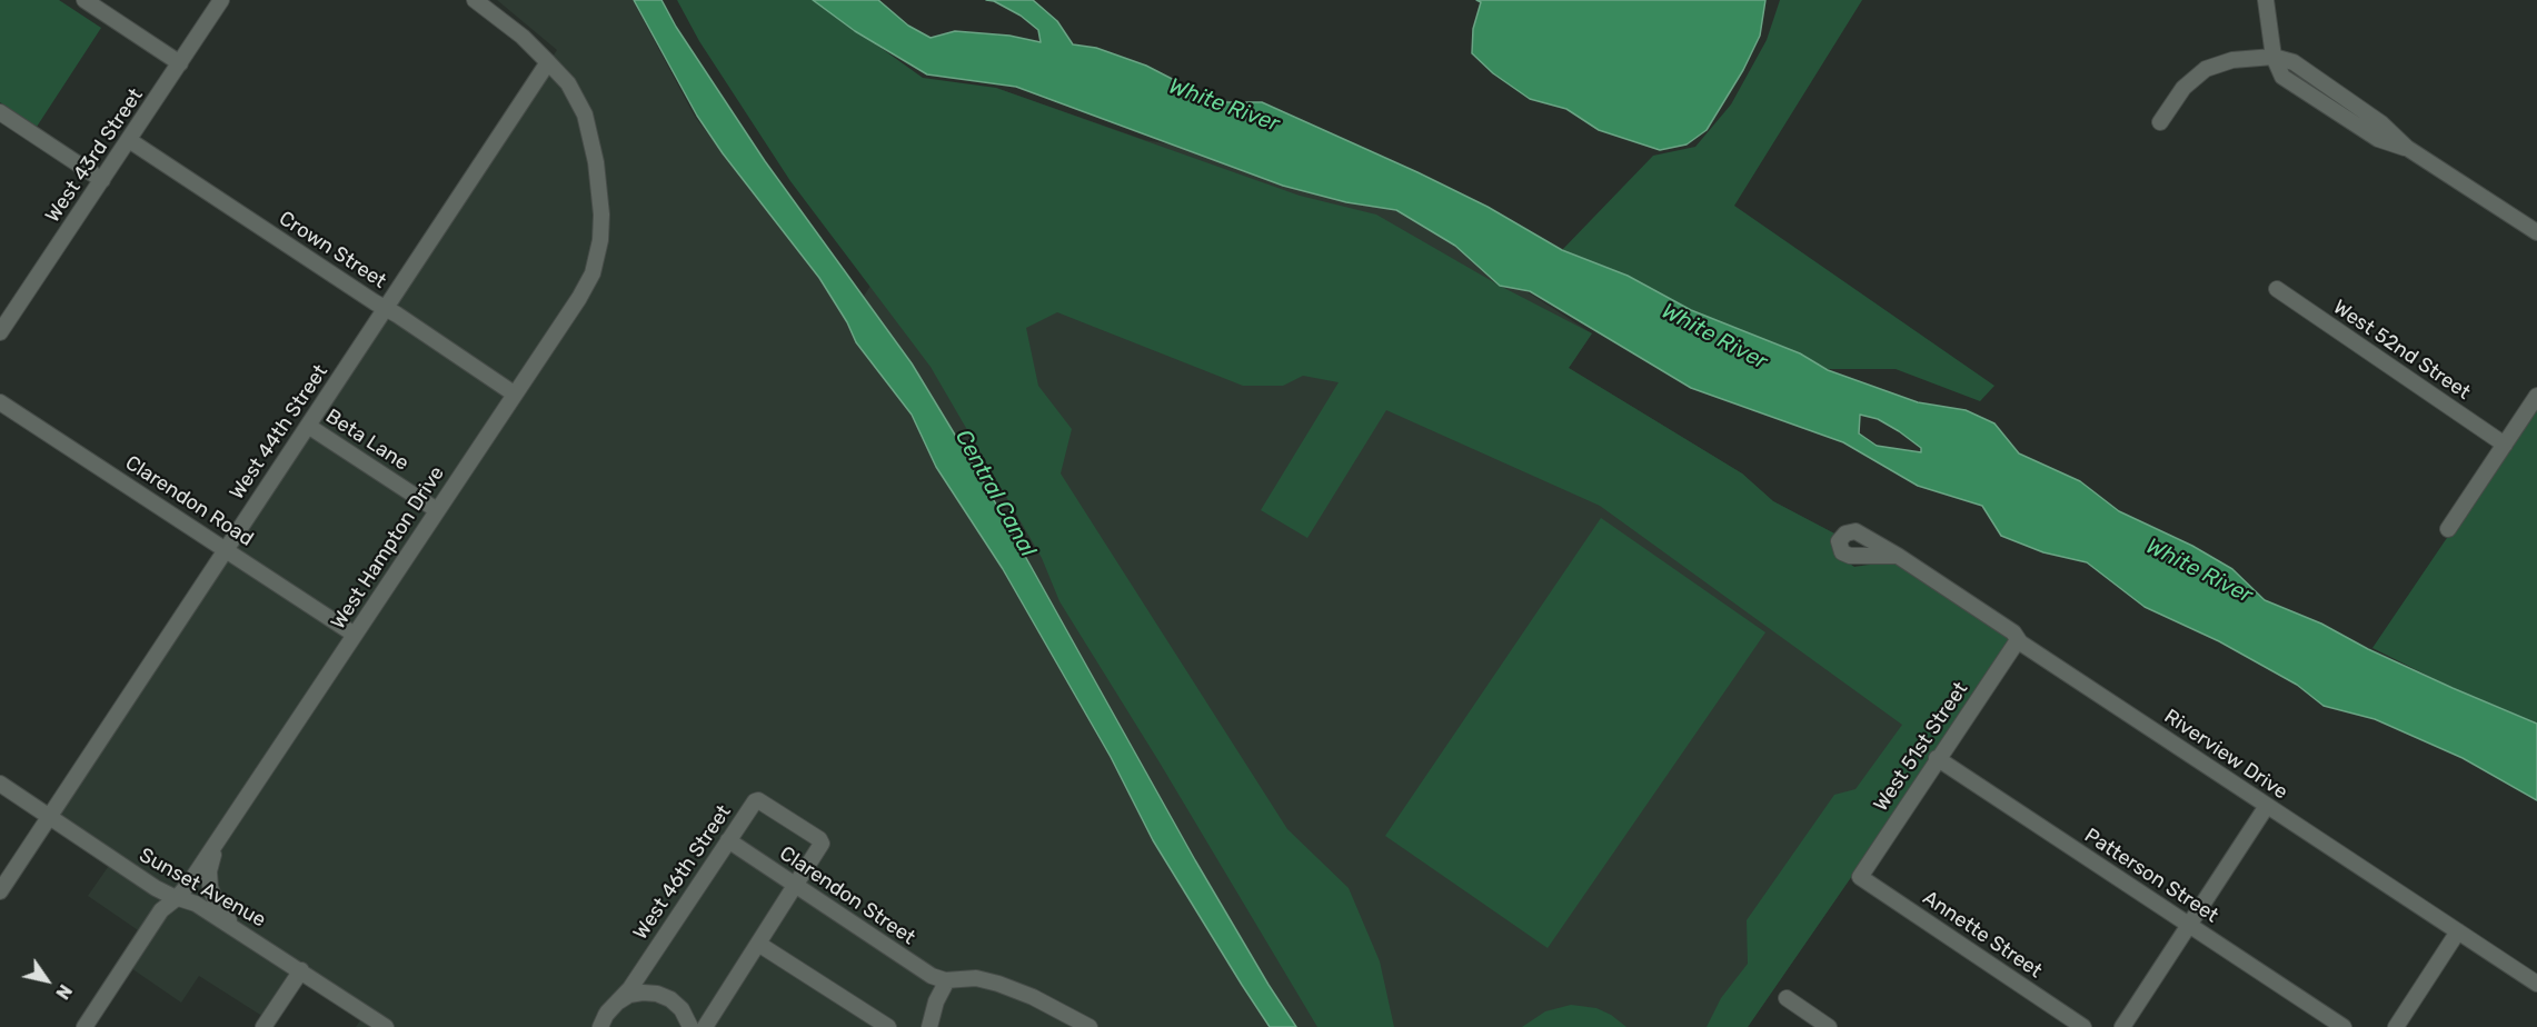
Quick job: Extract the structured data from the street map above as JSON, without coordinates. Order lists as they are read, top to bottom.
{
  "streets": {
    "street": [
      "West 43rd Street",
      "Crown Street",
      "West 52nd Street",
      "West 44th Street",
      "Beta Lane",
      "Clarendon Road",
      "West Hampton Drive",
      "West 51st Street",
      "Riverview Drive",
      "West 46th Street",
      "Patterson Street",
      "Sunset Avenue",
      "Clarendon Street",
      "Annette Street"
    ]
  },
  "crossings": [
    ["West 43rd Street", "Crown Street"],
    ["Crown Street", "West 44th Street"],
    ["Crown Street", "West Hampton Drive"],
    ["West 44th Street", "Beta Lane"],
    ["West 44th Street", "Clarendon Road"],
    ["West 44th Street", "West Hampton Drive"],
    ["West 44th Street", "Sunset Avenue"],
    ["Beta Lane", "West Hampton Drive"],
    ["Clarendon Road", "West Hampton Drive"],
    ["West Hampton Drive", "Sunset Avenue"],
    ["West 51st Street", "Riverview Drive"],
    ["West 51st Street", "Patterson Street"],
    ["West 51st Street", "Annette Street"],
    ["West 46th Street", "Clarendon Street"]
  ],
  "water": ["White River", "Central Canal"],
  "north": "bottom right"
}
